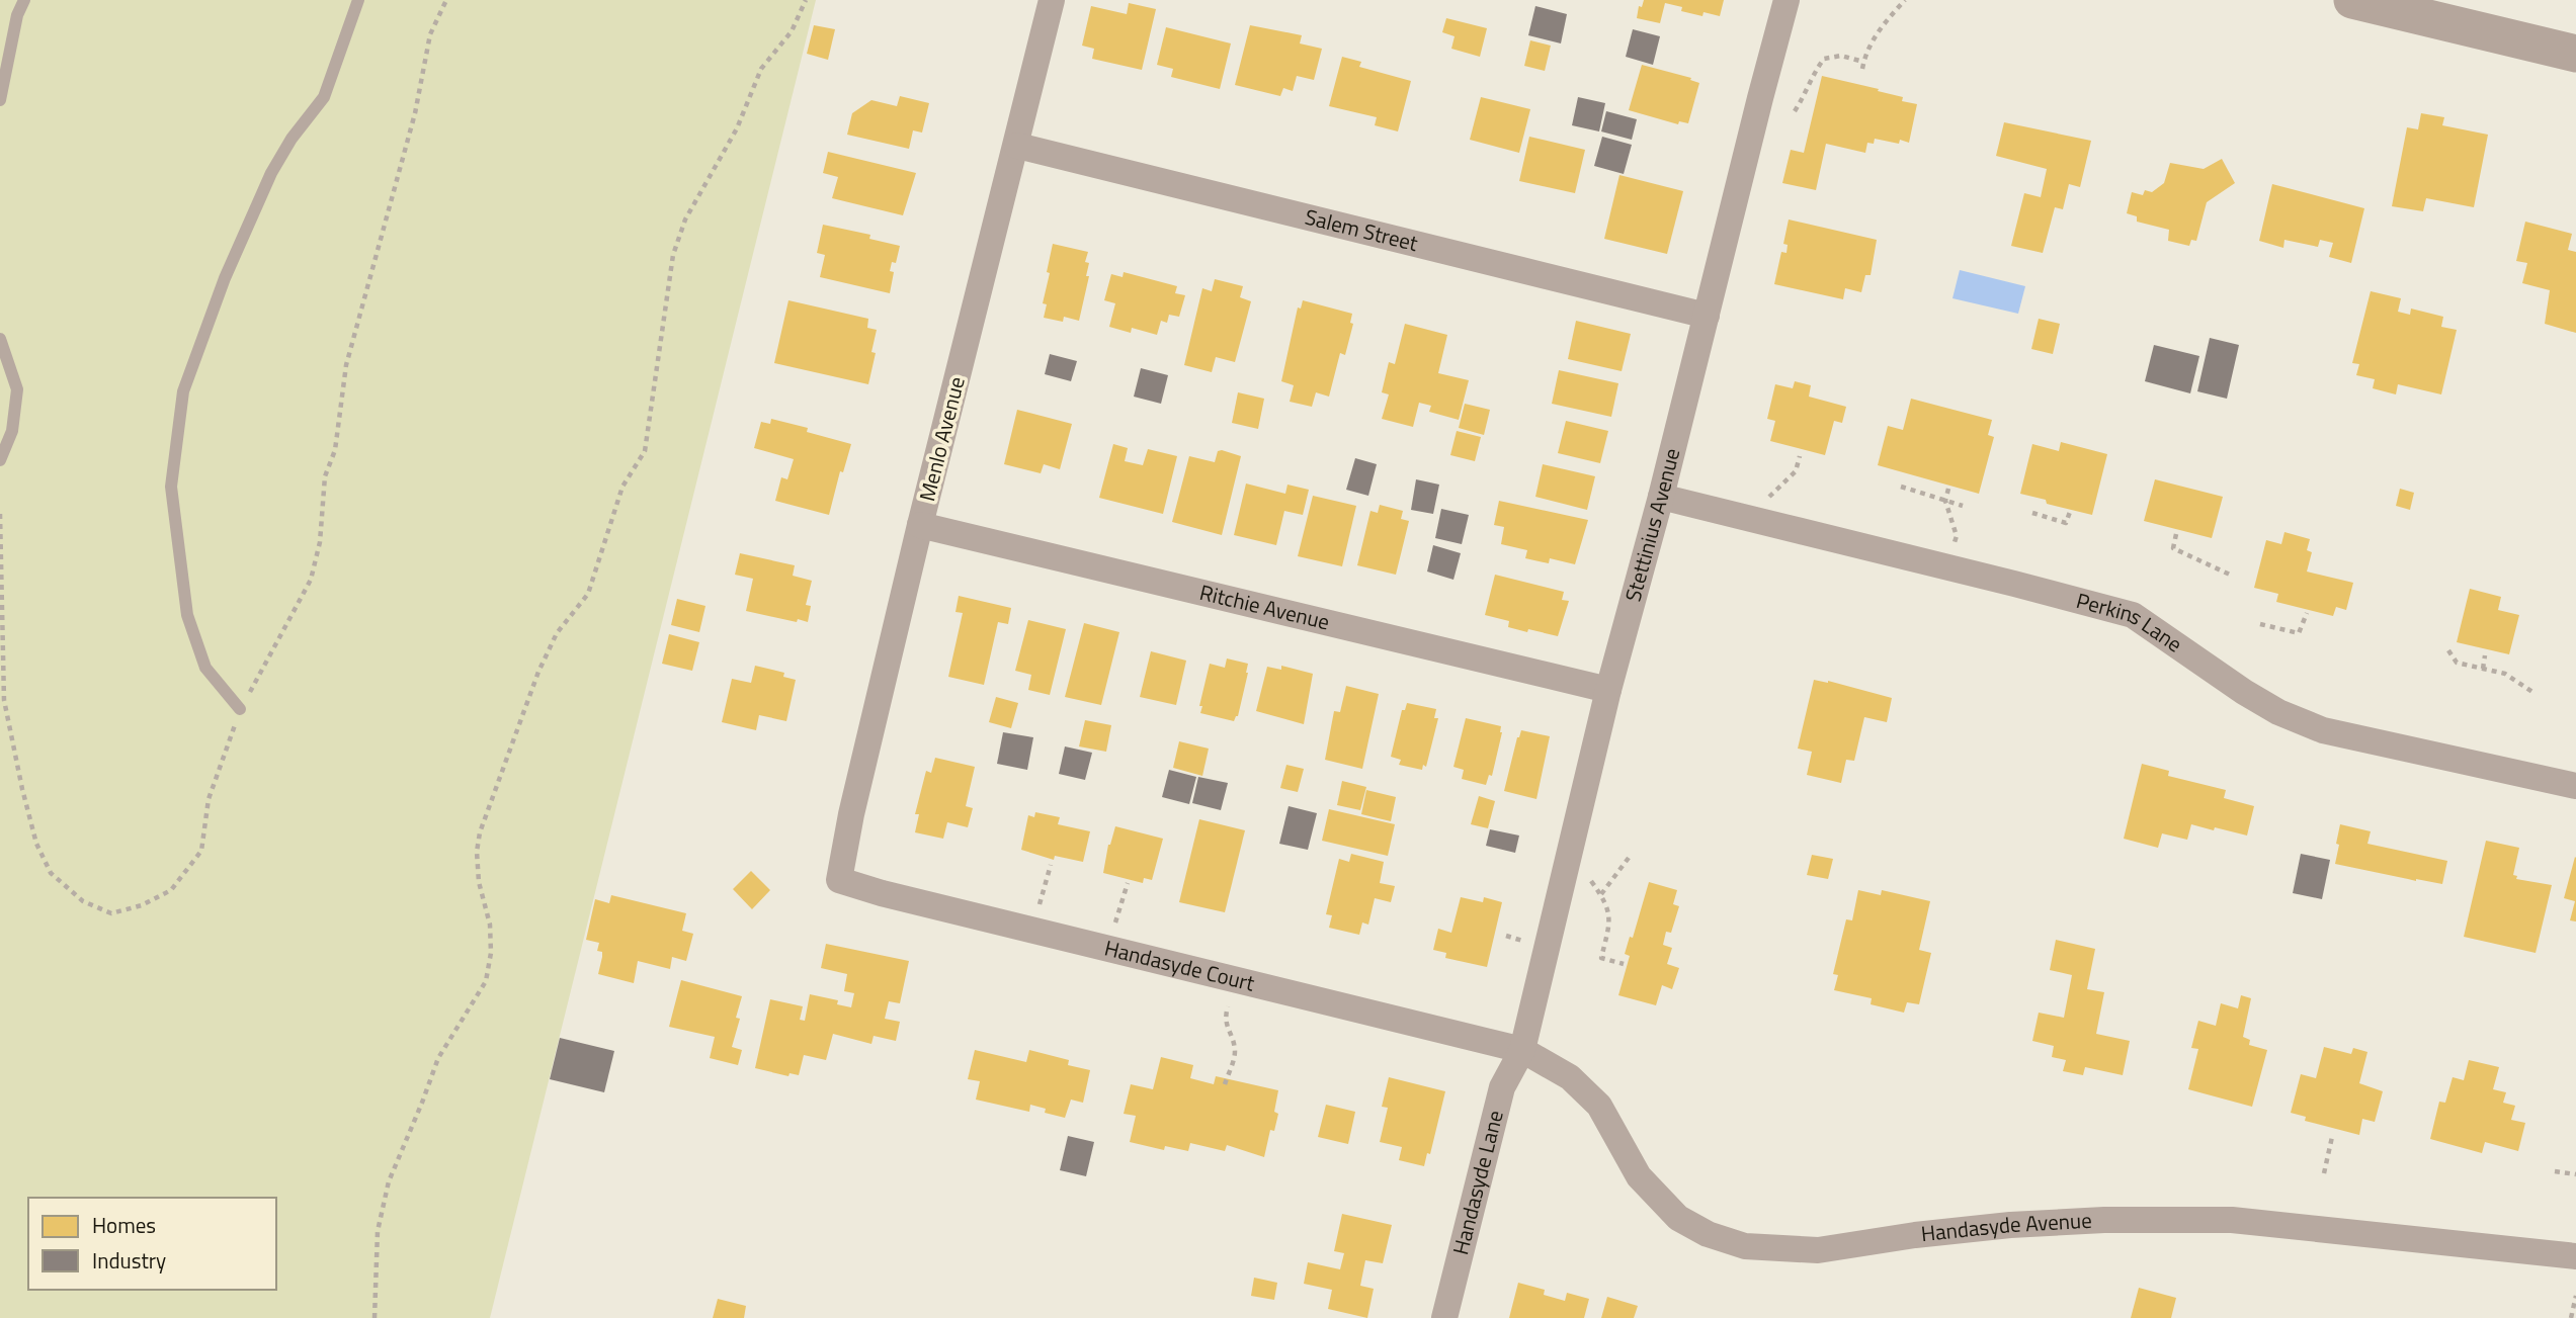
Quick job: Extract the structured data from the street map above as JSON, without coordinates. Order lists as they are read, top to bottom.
{
  "streets": {
    "street": [
      "Salem Street",
      "Menlo Avenue",
      "Stettinius Avenue",
      "Ritchie Avenue",
      "Perkins Lane",
      "Handasyde Court",
      "Handasyde Lane",
      "Handasyde Avenue"
    ]
  },
  "crossings": [
    ["Salem Street", "Menlo Avenue"],
    ["Salem Street", "Stettinius Avenue"],
    ["Menlo Avenue", "Ritchie Avenue"],
    ["Menlo Avenue", "Handasyde Court"],
    ["Stettinius Avenue", "Ritchie Avenue"],
    ["Stettinius Avenue", "Perkins Lane"],
    ["Stettinius Avenue", "Handasyde Court"],
    ["Stettinius Avenue", "Handasyde Lane"],
    ["Stettinius Avenue", "Handasyde Avenue"],
    ["Handasyde Court", "Handasyde Lane"],
    ["Handasyde Court", "Handasyde Avenue"],
    ["Handasyde Lane", "Handasyde Avenue"]
  ],
  "legend": ["Homes", "Industry"]
}
